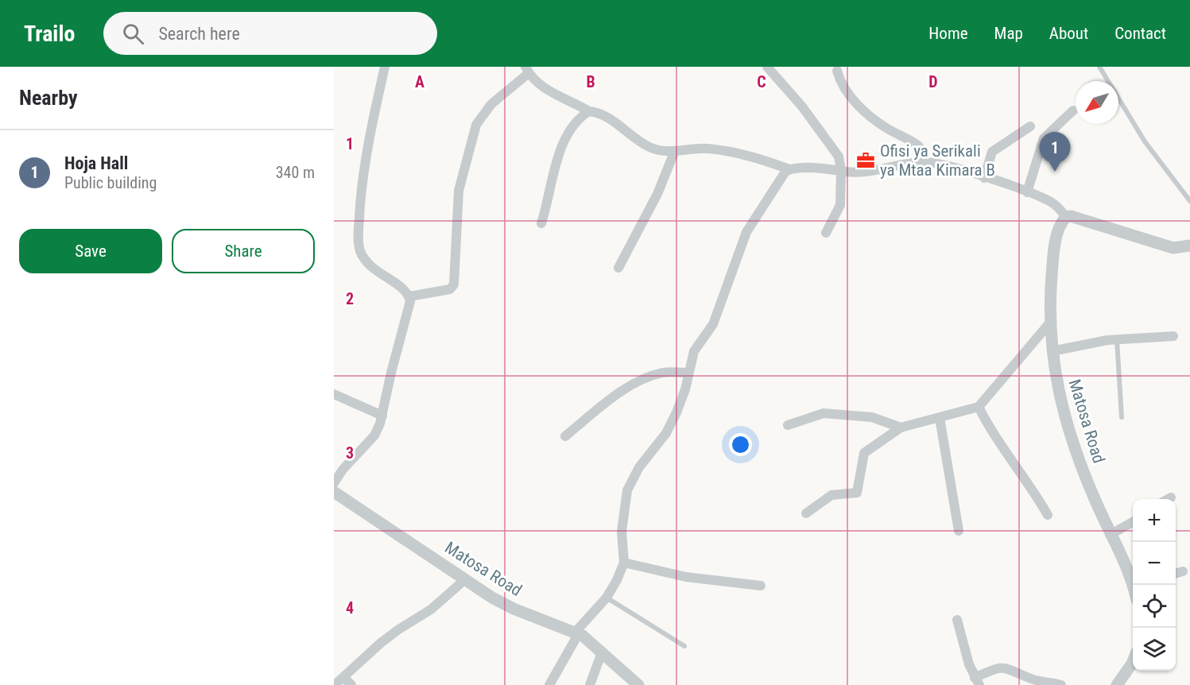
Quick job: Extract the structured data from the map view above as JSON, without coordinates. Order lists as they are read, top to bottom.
{
  "streets": {
    "street": ["Matosa Road"]
  },
  "places": {
    "office": ["Ofisi ya Serikali ya Mtaa Kimara B"]
  },
  "north": "bottom left",
  "page": {
    "header": "Trailo",
    "search": "Search here",
    "nav": [
      "Home",
      "Map",
      "About",
      "Contact"
    ],
    "heading": "Nearby",
    "list": [
      {
        "mark": "1",
        "name": "Hoja Hall",
        "note": "Public building",
        "value": "340 m"
      }
    ],
    "pins": "1",
    "buttons": ["Save", "Share"],
    "map_buttons": ["+", "−"]
  },
  "grid": {
    "columns": [
      "A",
      "B",
      "C",
      "D"
    ],
    "rows": [
      "1",
      "2",
      "3",
      "4"
    ]
  }
}
